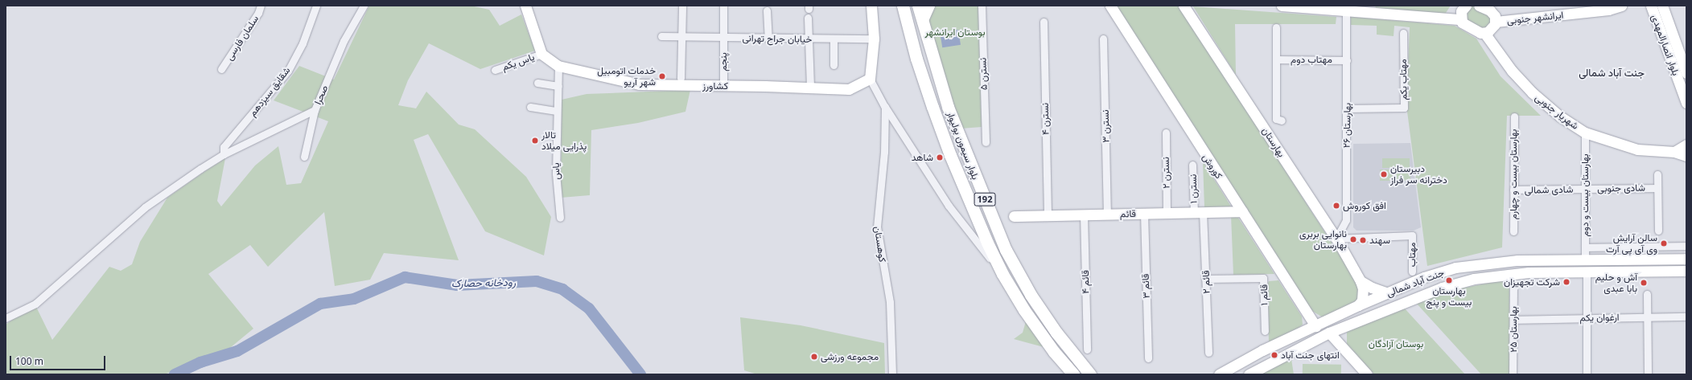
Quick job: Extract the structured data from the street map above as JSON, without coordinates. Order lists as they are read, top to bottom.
{
  "streets": {
    "main road": ["بلوار سیمون بولیوار", "192"],
    "street": [
      "ایرانشهر جنوبی",
      "سلمان فارسی",
      "خیابان جراح تهرانی",
      "بلوار انصارالمهدی",
      "مهتاب دوم",
      "یاس یکم",
      "پنجم",
      "نسترن ۵",
      "مهتاب یکم",
      "کشاورز",
      "شقایق سیزدهم",
      "صحرا",
      "شهریار جنوبی",
      "نسترن ۴",
      "بهارستان ۲۶",
      "نسترن ۳",
      "بهارستان",
      "کوروش",
      "یاس",
      "نسترن ۲",
      "بهارستان بیست و چهارم",
      "شادی جنوبی",
      "نسترن ۱",
      "شادی شمالی",
      "بهارستان بیست و دوم",
      "قائم",
      "کوهستان",
      "مهتاب",
      "قائم ۴",
      "قائم ۲",
      "جنت آباد شمالی",
      "قائم ۳",
      "قائم ۱",
      "ارغوان یکم",
      "بهارستان ۲۵"
    ]
  },
  "crossings": [
    ["خیابان جراح تهرانی", "پنجم"],
    ["مهتاب دوم", "بهارستان ۲۶"],
    ["یاس یکم", "کشاورز"],
    ["پنجم", "کشاورز"],
    ["مهتاب یکم", "بهارستان ۲۶"],
    ["کشاورز", "یاس"],
    ["کشاورز", "کوهستان"],
    ["شقایق سیزدهم", "صحرا"],
    ["شهریار جنوبی", "بهارستان بیست و دوم"],
    ["نسترن ۴", "قائم"],
    ["بهارستان ۲۶", "بهارستان"],
    ["بهارستان ۲۶", "مهتاب"],
    ["نسترن ۳", "قائم"],
    ["بهارستان", "مهتاب"],
    ["بهارستان", "جنت آباد شمالی"],
    ["کوروش", "قائم"],
    ["کوروش", "جنت آباد شمالی"],
    ["نسترن ۲", "قائم"],
    ["بهارستان بیست و چهارم", "شادی شمالی"],
    ["شادی جنوبی", "شادی شمالی"],
    ["شادی جنوبی", "بهارستان بیست و دوم"],
    ["نسترن ۱", "قائم"],
    ["نسترن ۱", "قائم ۲"],
    ["شادی شمالی", "بهارستان بیست و دوم"],
    ["بهارستان بیست و دوم", "جنت آباد شمالی"],
    ["قائم", "قائم ۴"],
    ["قائم", "قائم ۲"],
    ["قائم", "قائم ۳"],
    ["قائم ۲", "قائم ۱"],
    ["ارغوان یکم", "بهارستان ۲۵"]
  ],
  "districts": ["جنت‌ آباد شمالی"],
  "water": ["رودخانه حصارک"],
  "parks": ["بوستان ایرانشهر", "بوستان آزادگان"],
  "places": [
    "خدمات اتومبیل شهر آریو",
    "تالار پذرایی میلاد",
    "شاهد",
    "دبیرستان دخترانه سر فراز",
    "افق کوروش",
    "نانوایی بربری بهارستان",
    "سهند",
    "سالن آرایش وی آی پی آرت",
    "بهارستان بیست و پنج",
    "شرکت تجهیزان",
    "آش و حلیم بابا عبدی",
    "انتهای جنت آباد",
    "مجموعه ورزشی"
  ],
  "scale_bar": "100 m"
}
